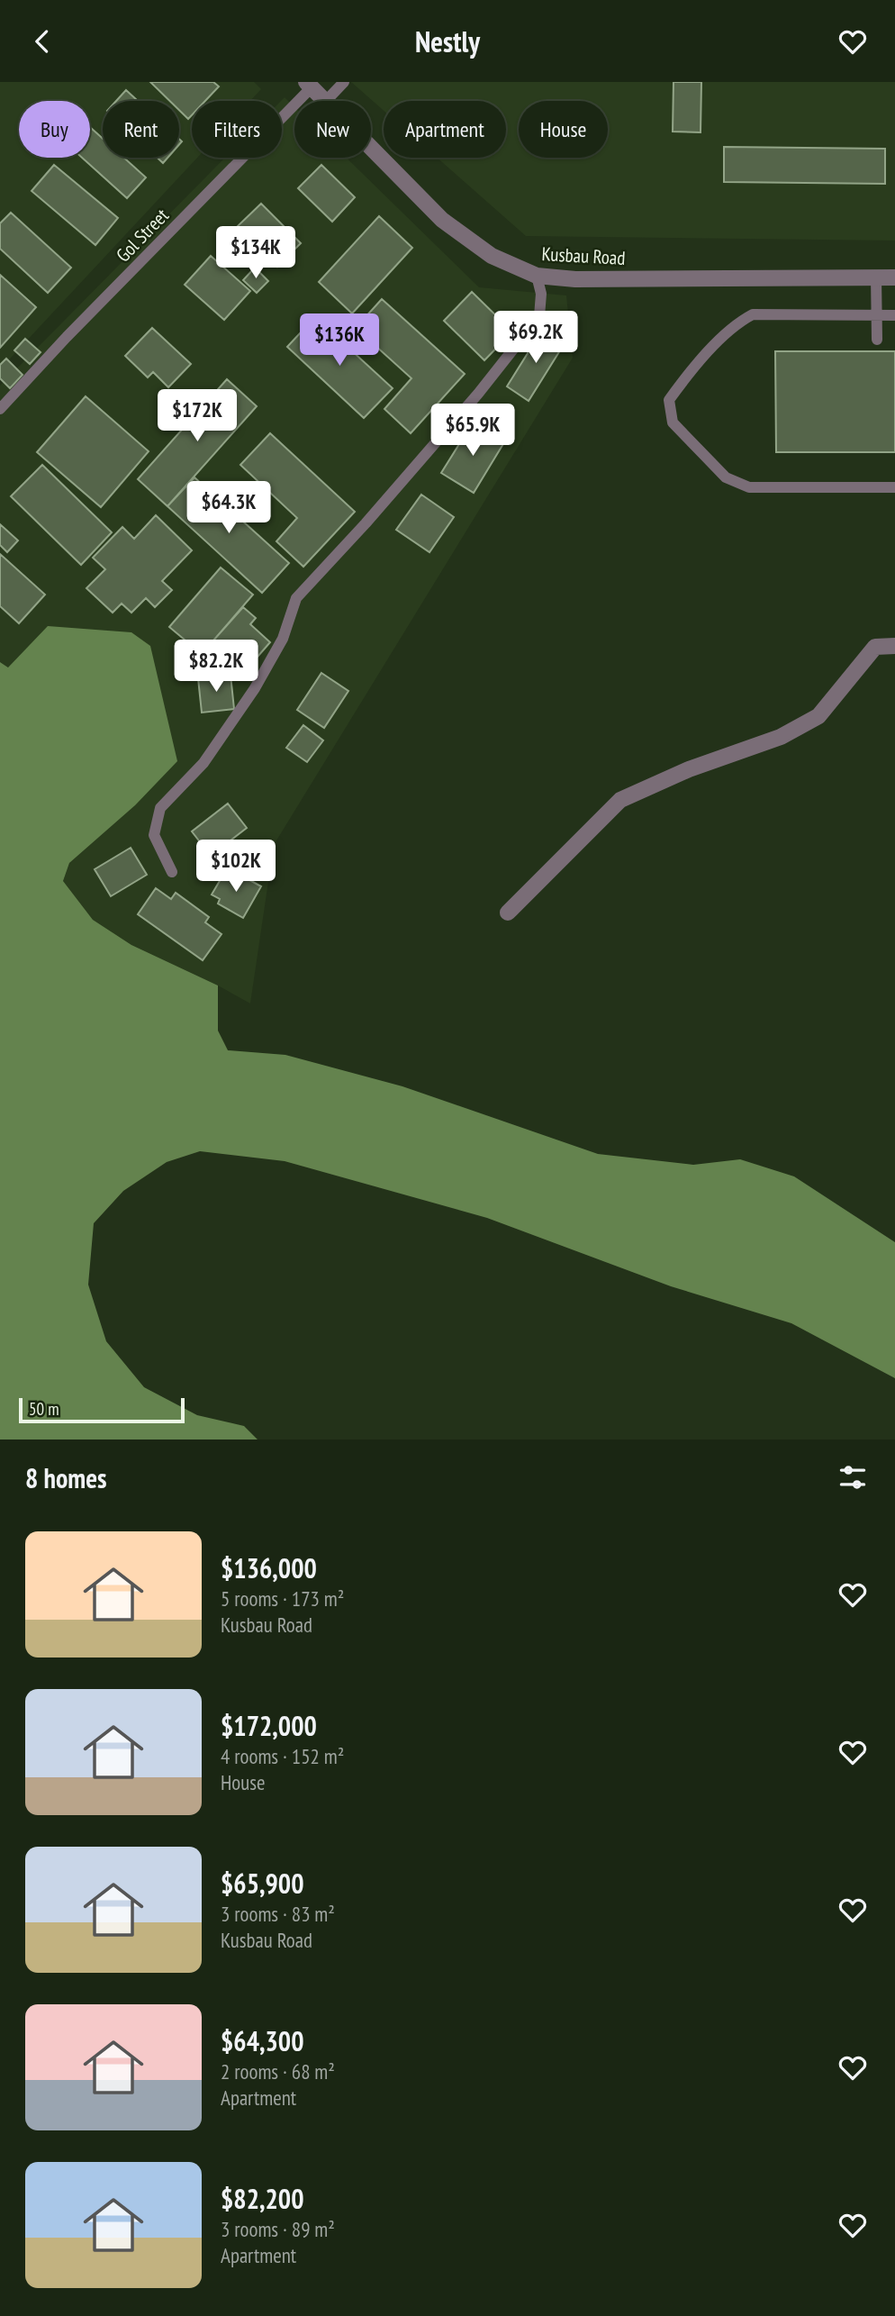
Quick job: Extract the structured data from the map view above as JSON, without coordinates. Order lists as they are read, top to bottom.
{
  "streets": {
    "street": ["Kusbau Road"],
    "lane": ["Gol Street"]
  },
  "crossings": [
    ["Gol Street", "Kusbau Road"]
  ],
  "scale_bar": "50 m",
  "page": {
    "header": "Nestly",
    "chip": [
      "Buy",
      "Rent",
      "Filters",
      "New",
      "Apartment",
      "House"
    ],
    "price": [
      "$134K",
      "$69.2K",
      "$136K",
      "$172K",
      "$65.9K",
      "$64.3K",
      "$82.2K",
      "$102K"
    ],
    "scale": "50 m",
    "heading": "8 homes",
    "list": [
      {
        "name": "$136,000",
        "note": "5 rooms · 173 m² · Kusbau Road"
      },
      {
        "name": "$172,000",
        "note": "4 rooms · 152 m² · House"
      },
      {
        "name": "$65,900",
        "note": "3 rooms · 83 m² · Kusbau Road"
      },
      {
        "name": "$64,300",
        "note": "2 rooms · 68 m² · Apartment"
      },
      {
        "name": "$82,200",
        "note": "3 rooms · 89 m² · Apartment"
      }
    ]
  }
}
